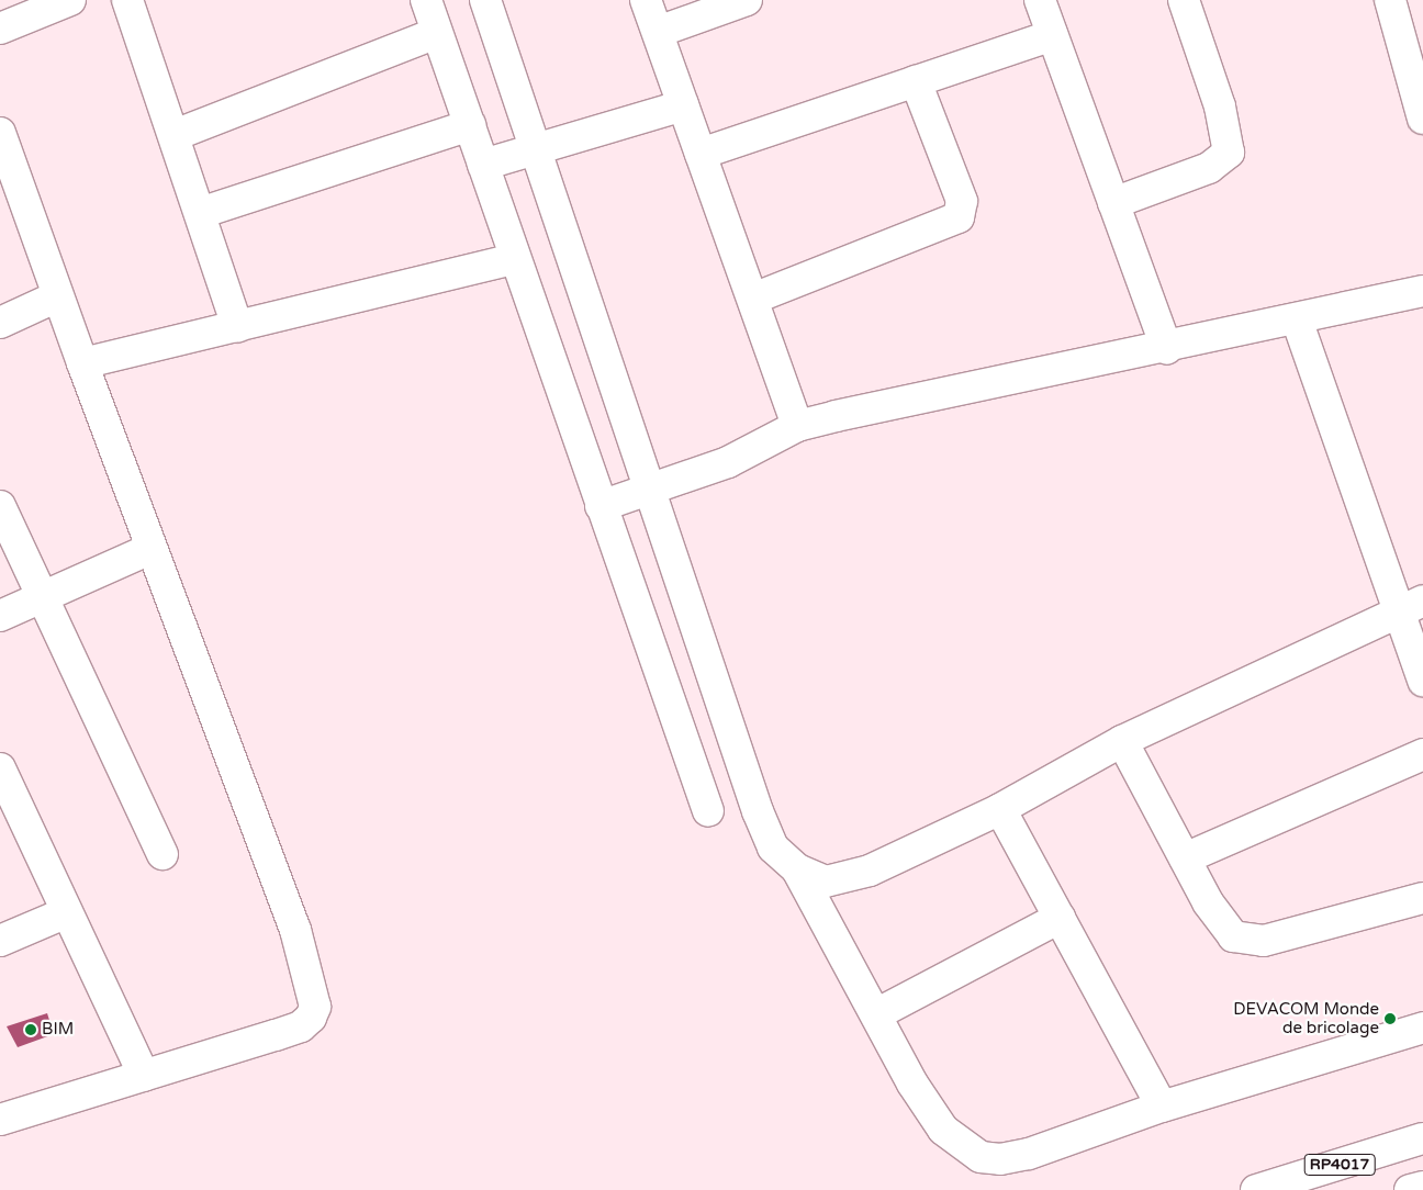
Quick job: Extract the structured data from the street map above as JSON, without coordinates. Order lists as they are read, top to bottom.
{
  "streets": {
    "street": ["RP4017"]
  },
  "places": ["DEVACOM Monde de bricolage", "BIM"]
}
